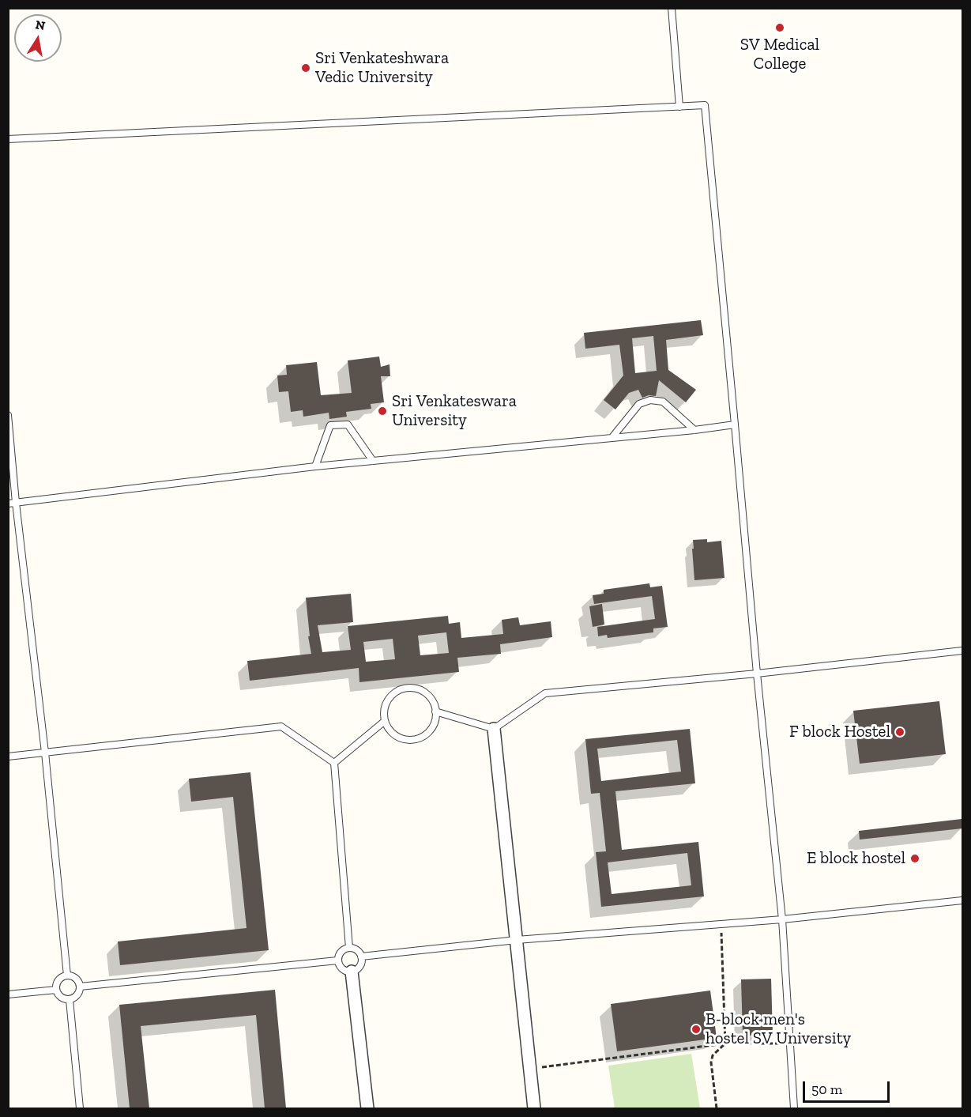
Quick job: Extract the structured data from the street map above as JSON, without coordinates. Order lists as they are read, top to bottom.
{
  "places": [
    "SV Medical College",
    "Sri Venkateshwara Vedic University",
    "Sri Venkateswara University",
    "F block Hostel",
    "E block hostel",
    "B-block men's hostel SV University"
  ],
  "scale_bar": "50 m",
  "north": "top"
}
